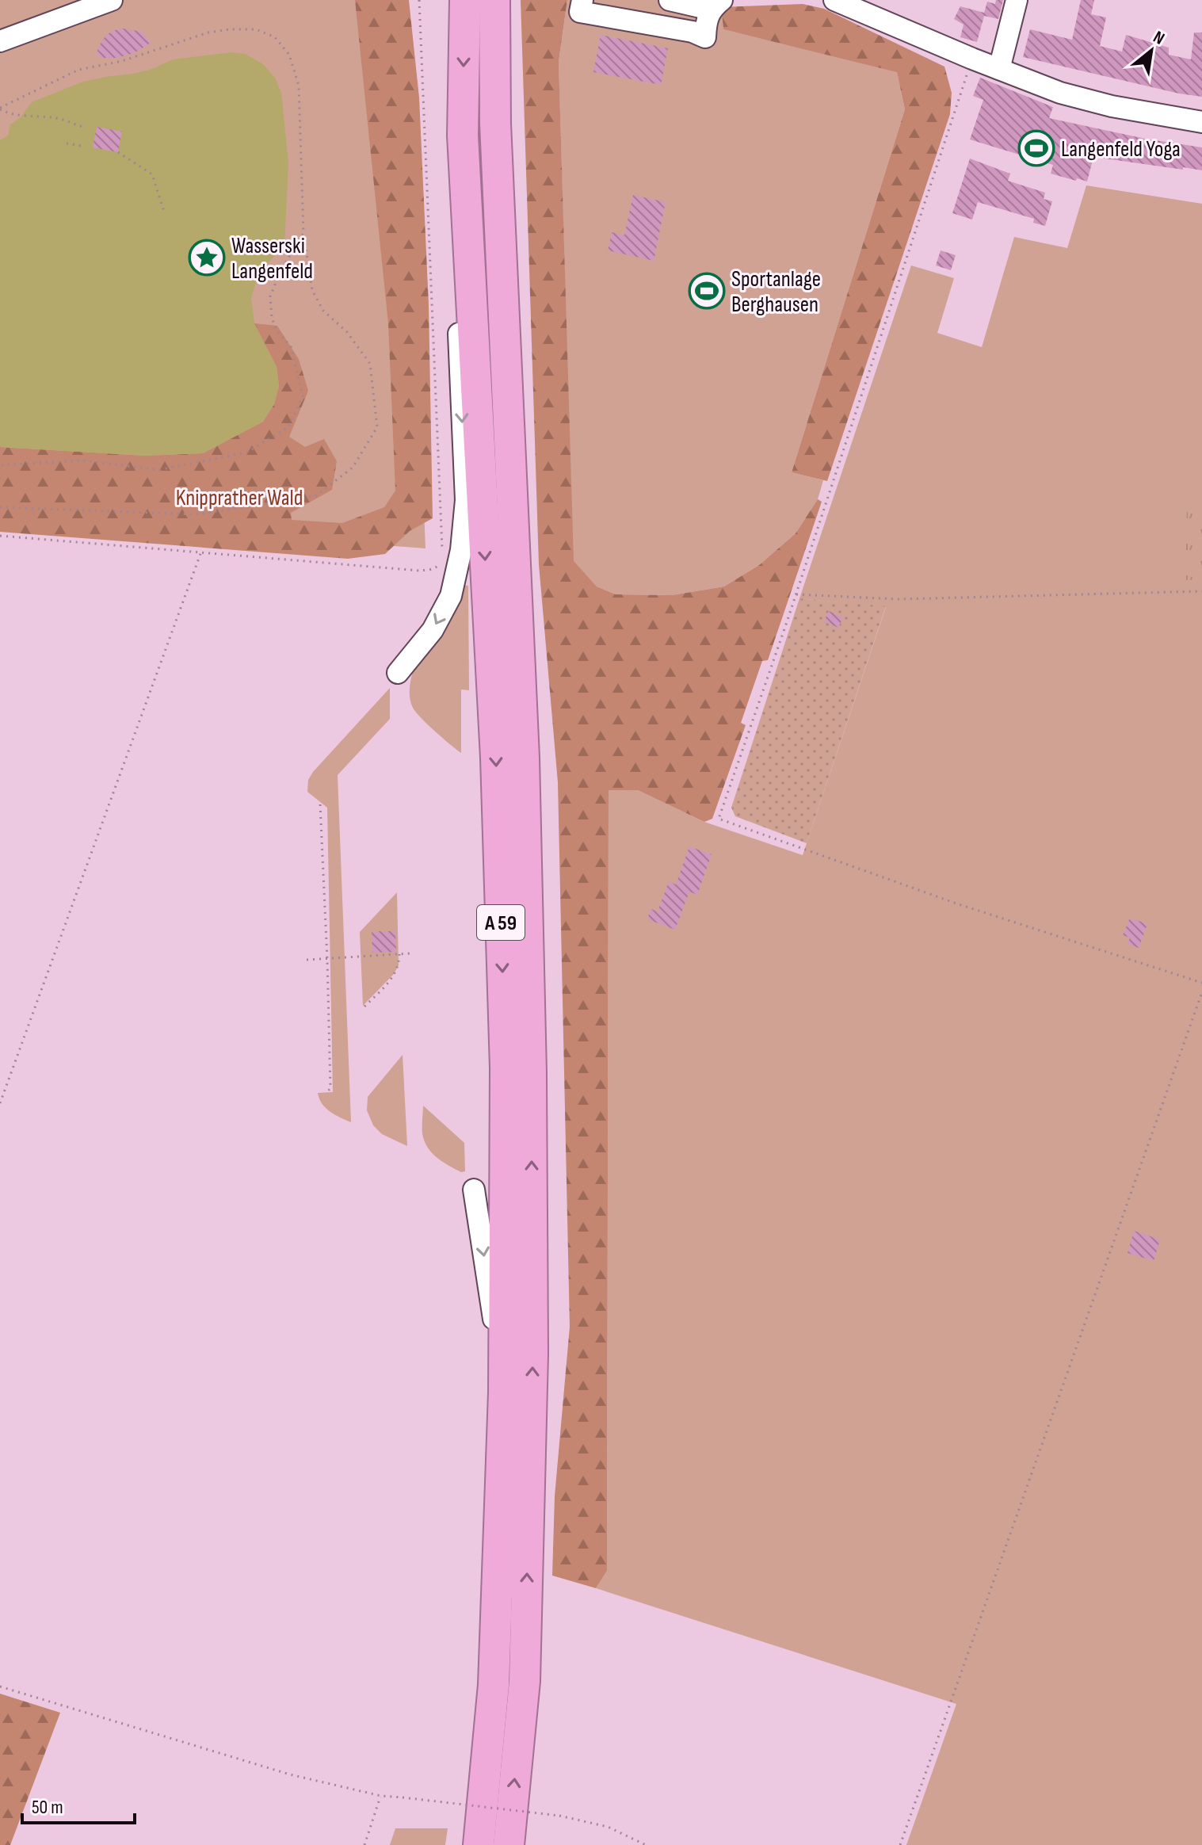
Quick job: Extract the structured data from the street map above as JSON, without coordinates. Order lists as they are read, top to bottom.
{
  "streets": {
    "highway": ["A 59"]
  },
  "parks": ["Knipprather Wald"],
  "places": {
    "sports": ["Langenfeld Yoga", "Sportanlage Berghausen"],
    "place": ["Wasserski Langenfeld"]
  },
  "scale_bar": "50 m",
  "north": "top right"
}
